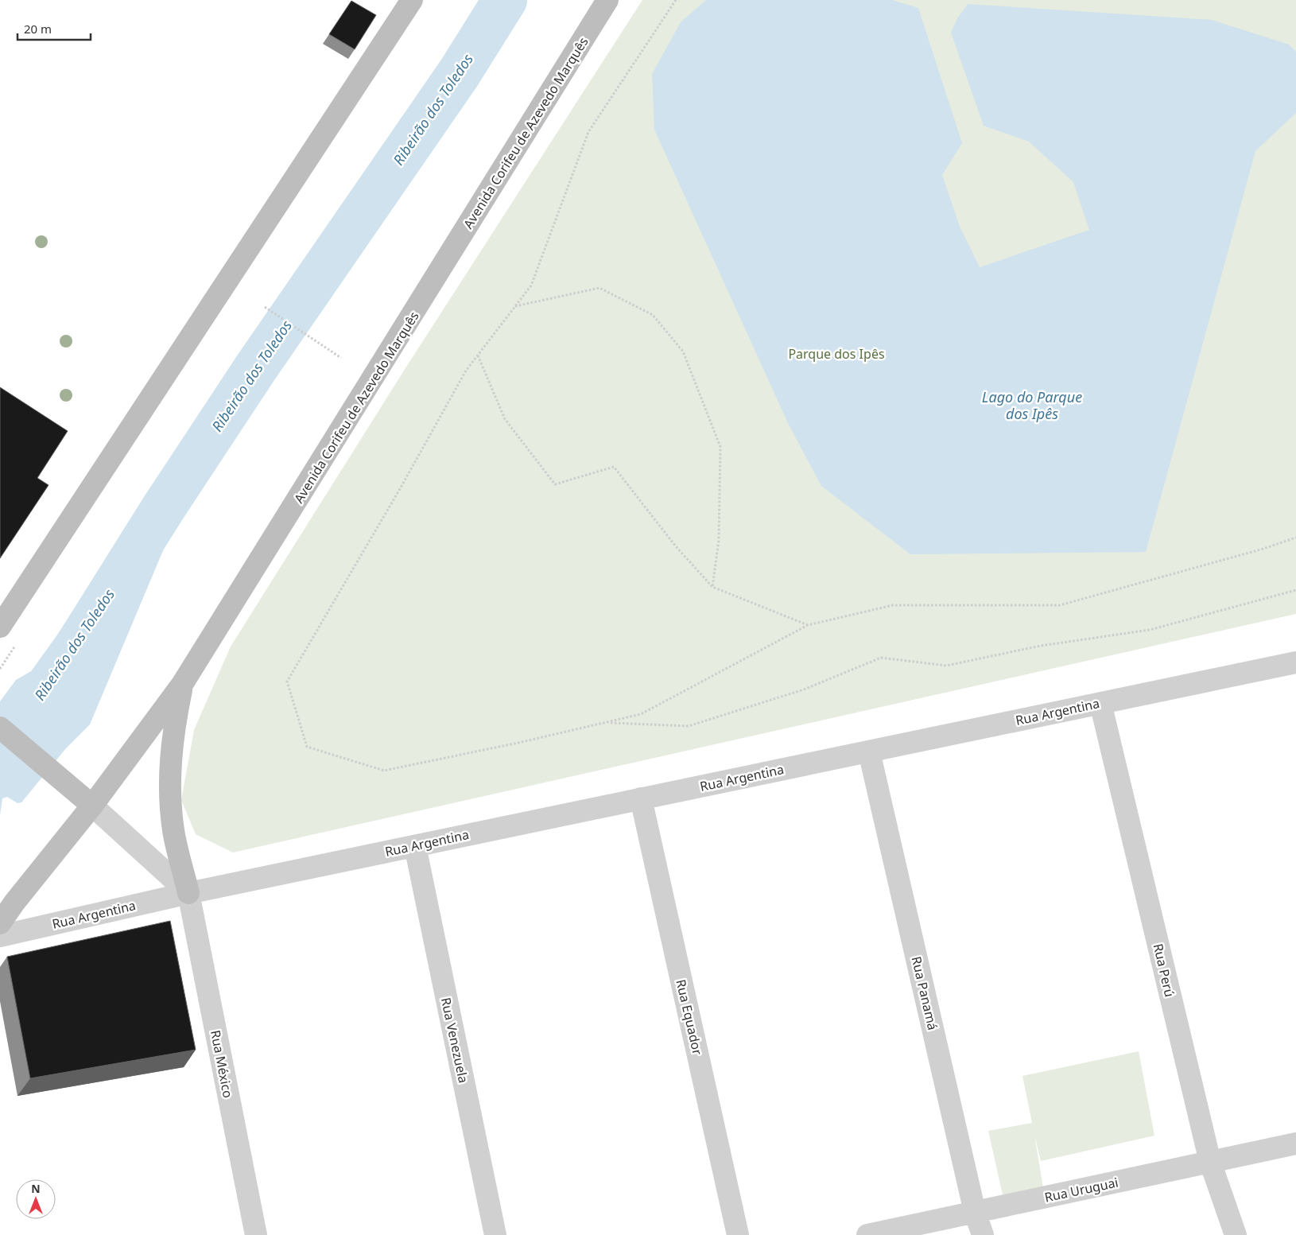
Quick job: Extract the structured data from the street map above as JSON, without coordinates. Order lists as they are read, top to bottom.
{
  "streets": {
    "main road": ["Avenida Corifeu de Azevedo Marquês"],
    "street": [
      "Rua Argentina",
      "Rua Perú",
      "Rua Panamá",
      "Rua Equador",
      "Rua Venezuela",
      "Rua México",
      "Rua Uruguai"
    ]
  },
  "crossings": [
    ["Rua Argentina", "Rua Perú"],
    ["Rua Argentina", "Rua Panamá"],
    ["Rua Argentina", "Rua Equador"],
    ["Rua Argentina", "Rua Venezuela"],
    ["Rua Argentina", "Rua México"],
    ["Rua Perú", "Rua Uruguai"],
    ["Rua Panamá", "Rua Uruguai"]
  ],
  "water": ["Ribeirão dos Toledos", "Lago do Parque dos Ipês"],
  "parks": ["Parque dos Ipês"],
  "scale_bar": "20 m",
  "north": "top"
}
